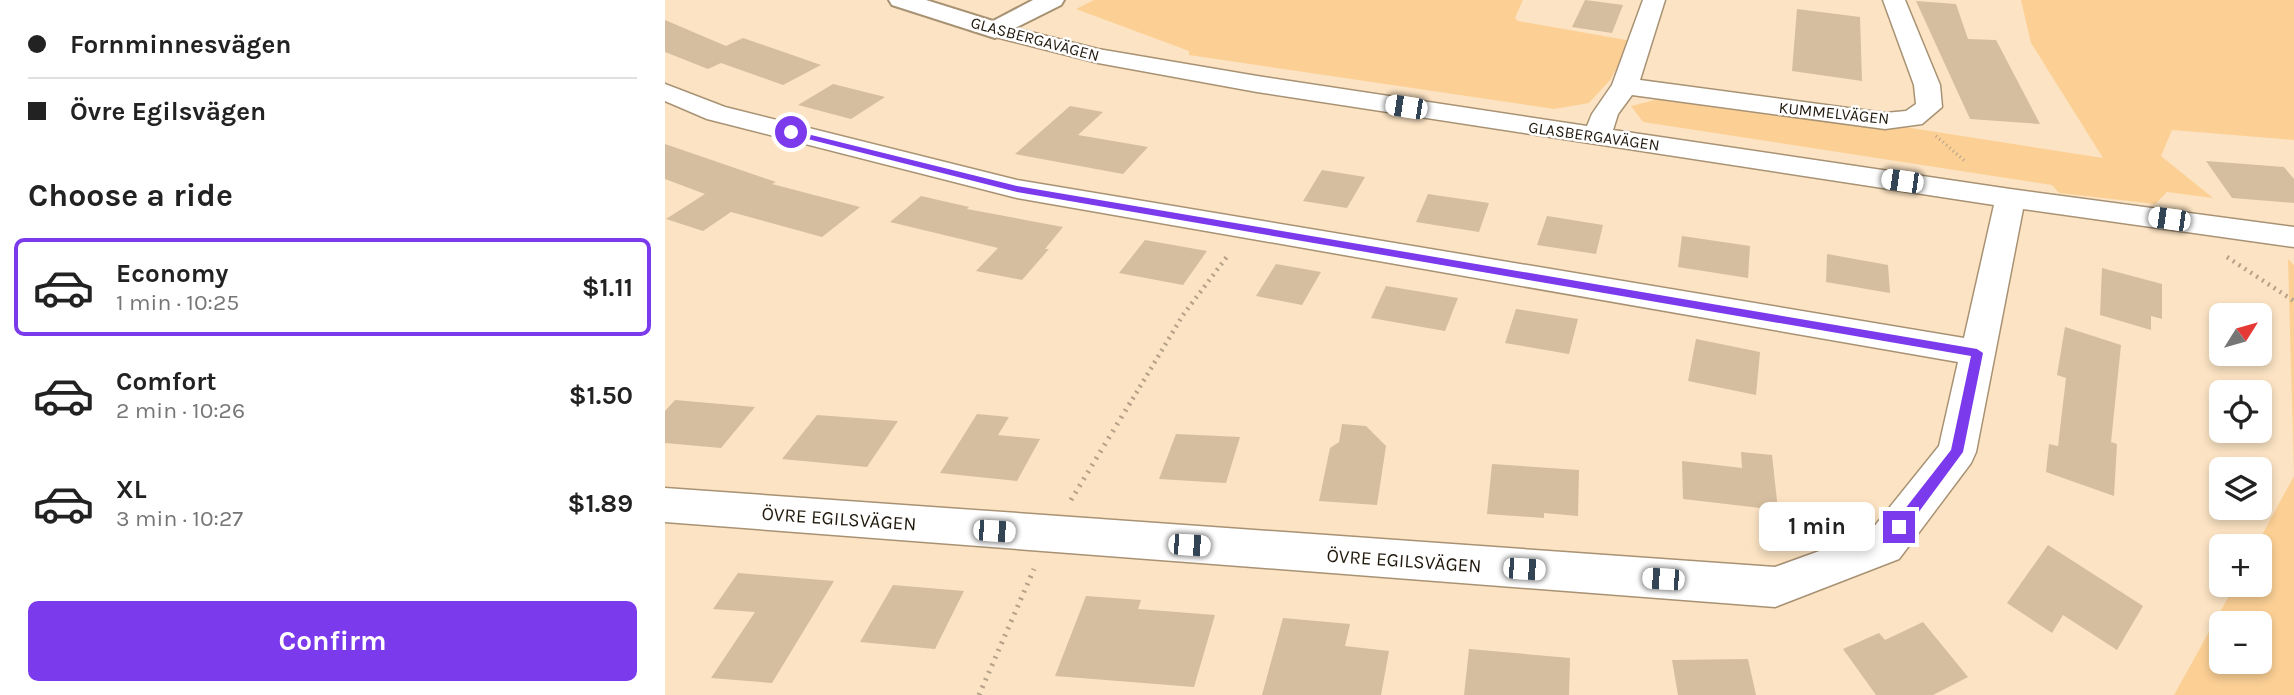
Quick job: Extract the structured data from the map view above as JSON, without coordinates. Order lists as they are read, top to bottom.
{
  "streets": {
    "street": ["GLASBERGAVÄGEN", "KUMMELVÄGEN", "ÖVRE EGILSVÄGEN"]
  },
  "crossings": [
    ["GLASBERGAVÄGEN", "ÖVRE EGILSVÄGEN"]
  ],
  "north": "top right",
  "page": {
    "banner": ["Fornminnesvägen", "Övre Egilsvägen"],
    "heading": "Choose a ride",
    "list": [
      {
        "name": "Economy",
        "note": "1 min · 10:25",
        "value": "$1.11"
      },
      {
        "name": "Comfort",
        "note": "2 min · 10:26",
        "value": "$1.50"
      },
      {
        "name": "XL",
        "note": "3 min · 10:27",
        "value": "$1.89"
      }
    ],
    "map_buttons": ["+", "−"],
    "bubble": "1 min",
    "buttons": "Confirm"
  }
}
